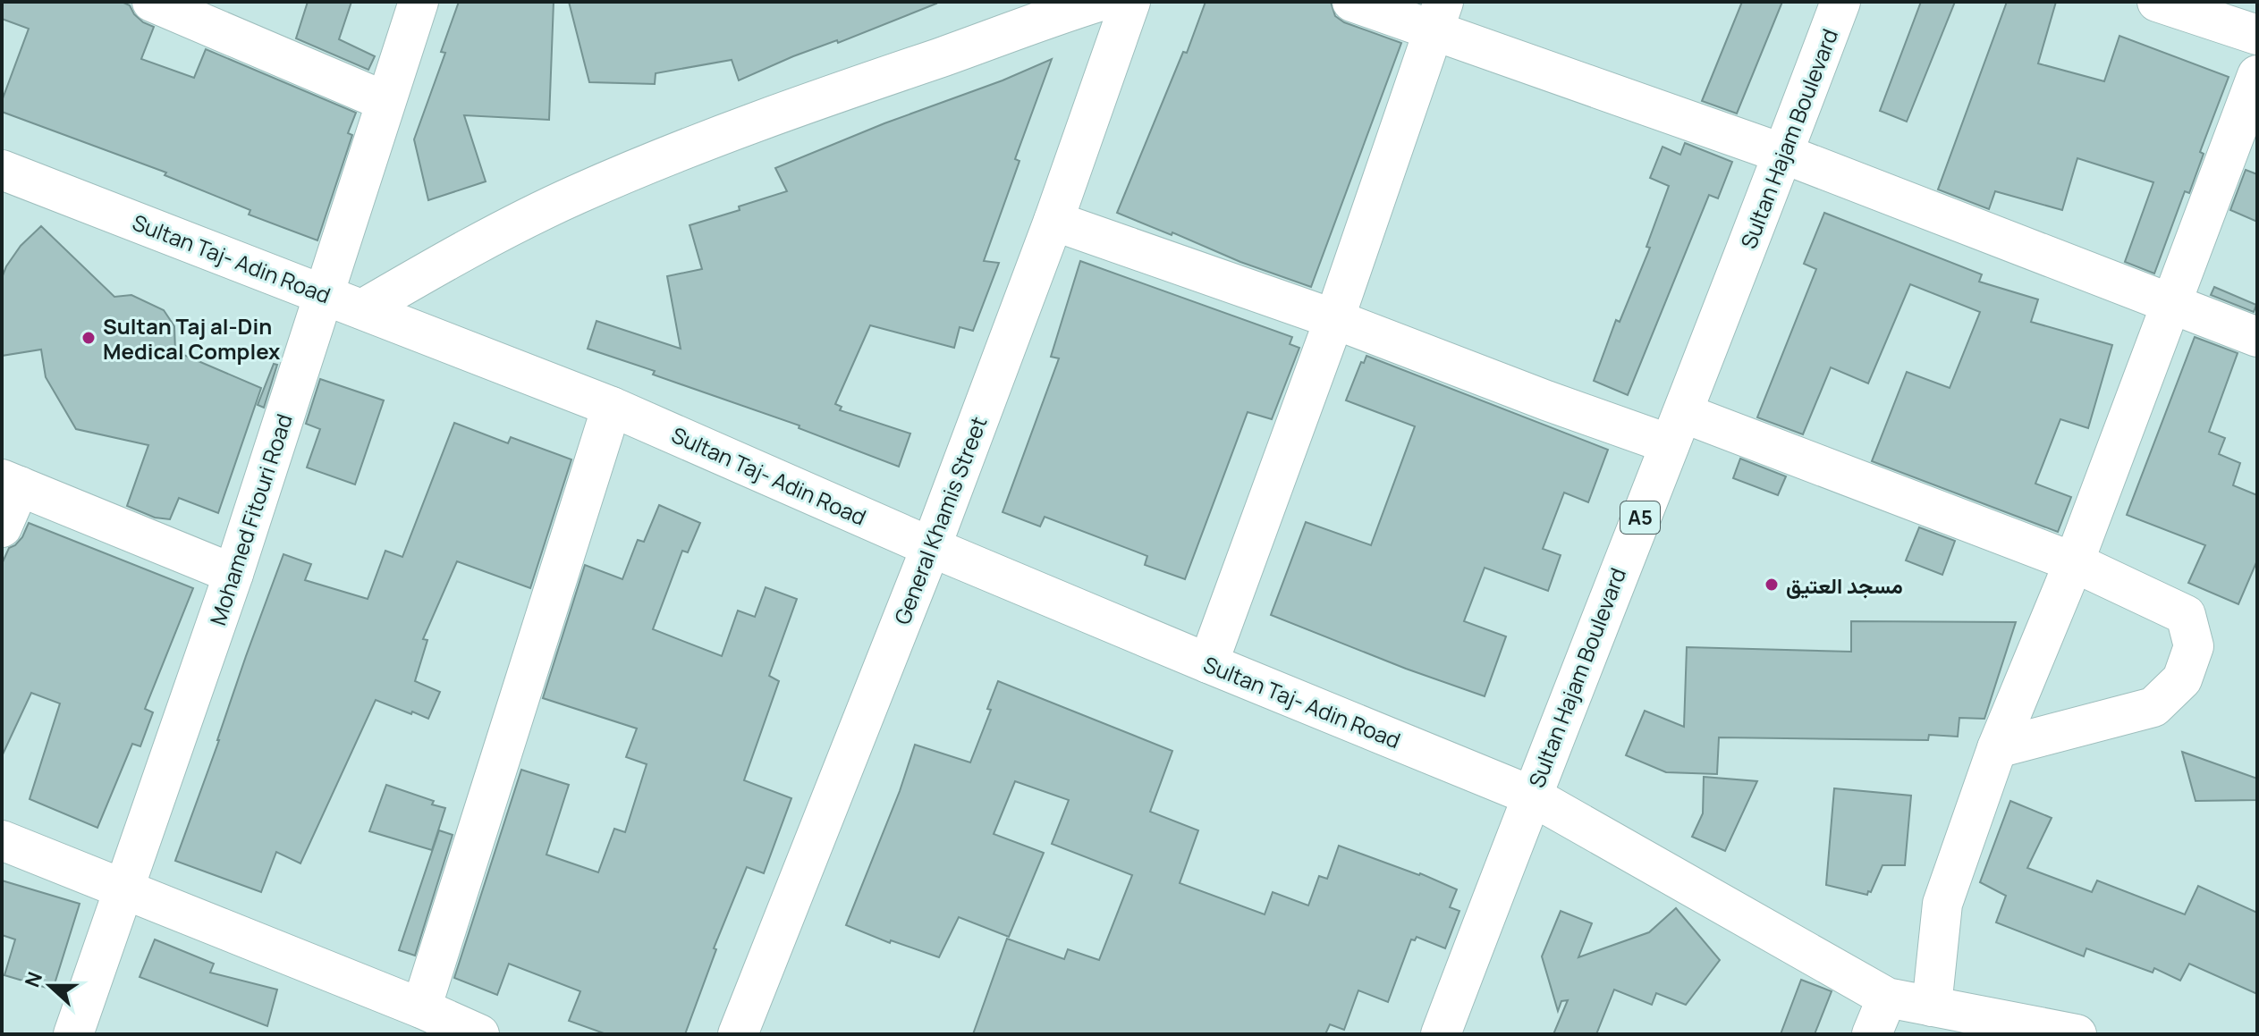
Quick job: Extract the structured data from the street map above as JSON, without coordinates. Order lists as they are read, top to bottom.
{
  "streets": {
    "main road": [
      "Sultan Hajam Boulevard",
      "Sultan Taj- Adin Road",
      "A5",
      "Mohamed Fitouri Road",
      "General Khamis Street"
    ]
  },
  "crossings": [
    ["Sultan Hajam Boulevard", "Sultan Taj- Adin Road"],
    ["Sultan Taj- Adin Road", "Mohamed Fitouri Road"],
    ["Sultan Taj- Adin Road", "General Khamis Street"]
  ],
  "places": ["Sultan Taj al-Din Medical Complex", "مسجد العتيق"],
  "north": "left"
}
